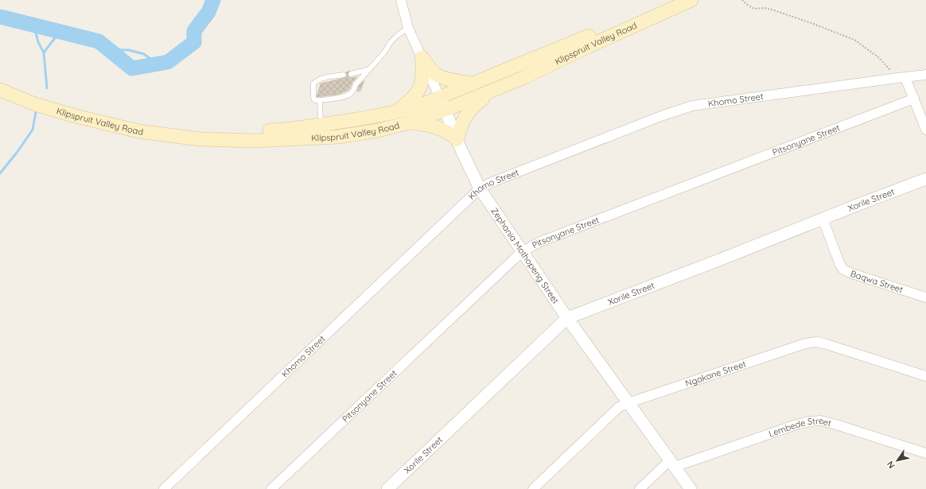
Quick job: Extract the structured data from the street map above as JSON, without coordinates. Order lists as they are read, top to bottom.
{
  "streets": {
    "main road": ["Klipspruit Valley Road"],
    "street": [
      "Khomo Street",
      "Pitsonyane Street",
      "Xorile Street",
      "Zephania Mothopeng Street",
      "Baqwa Street",
      "Ngakane Street",
      "Lembede Street"
    ]
  },
  "crossings": [
    ["Klipspruit Valley Road", "Zephania Mothopeng Street"],
    ["Khomo Street", "Zephania Mothopeng Street"],
    ["Pitsonyane Street", "Zephania Mothopeng Street"],
    ["Xorile Street", "Zephania Mothopeng Street"],
    ["Xorile Street", "Baqwa Street"],
    ["Zephania Mothopeng Street", "Ngakane Street"],
    ["Zephania Mothopeng Street", "Lembede Street"]
  ],
  "north": "bottom left"
}
